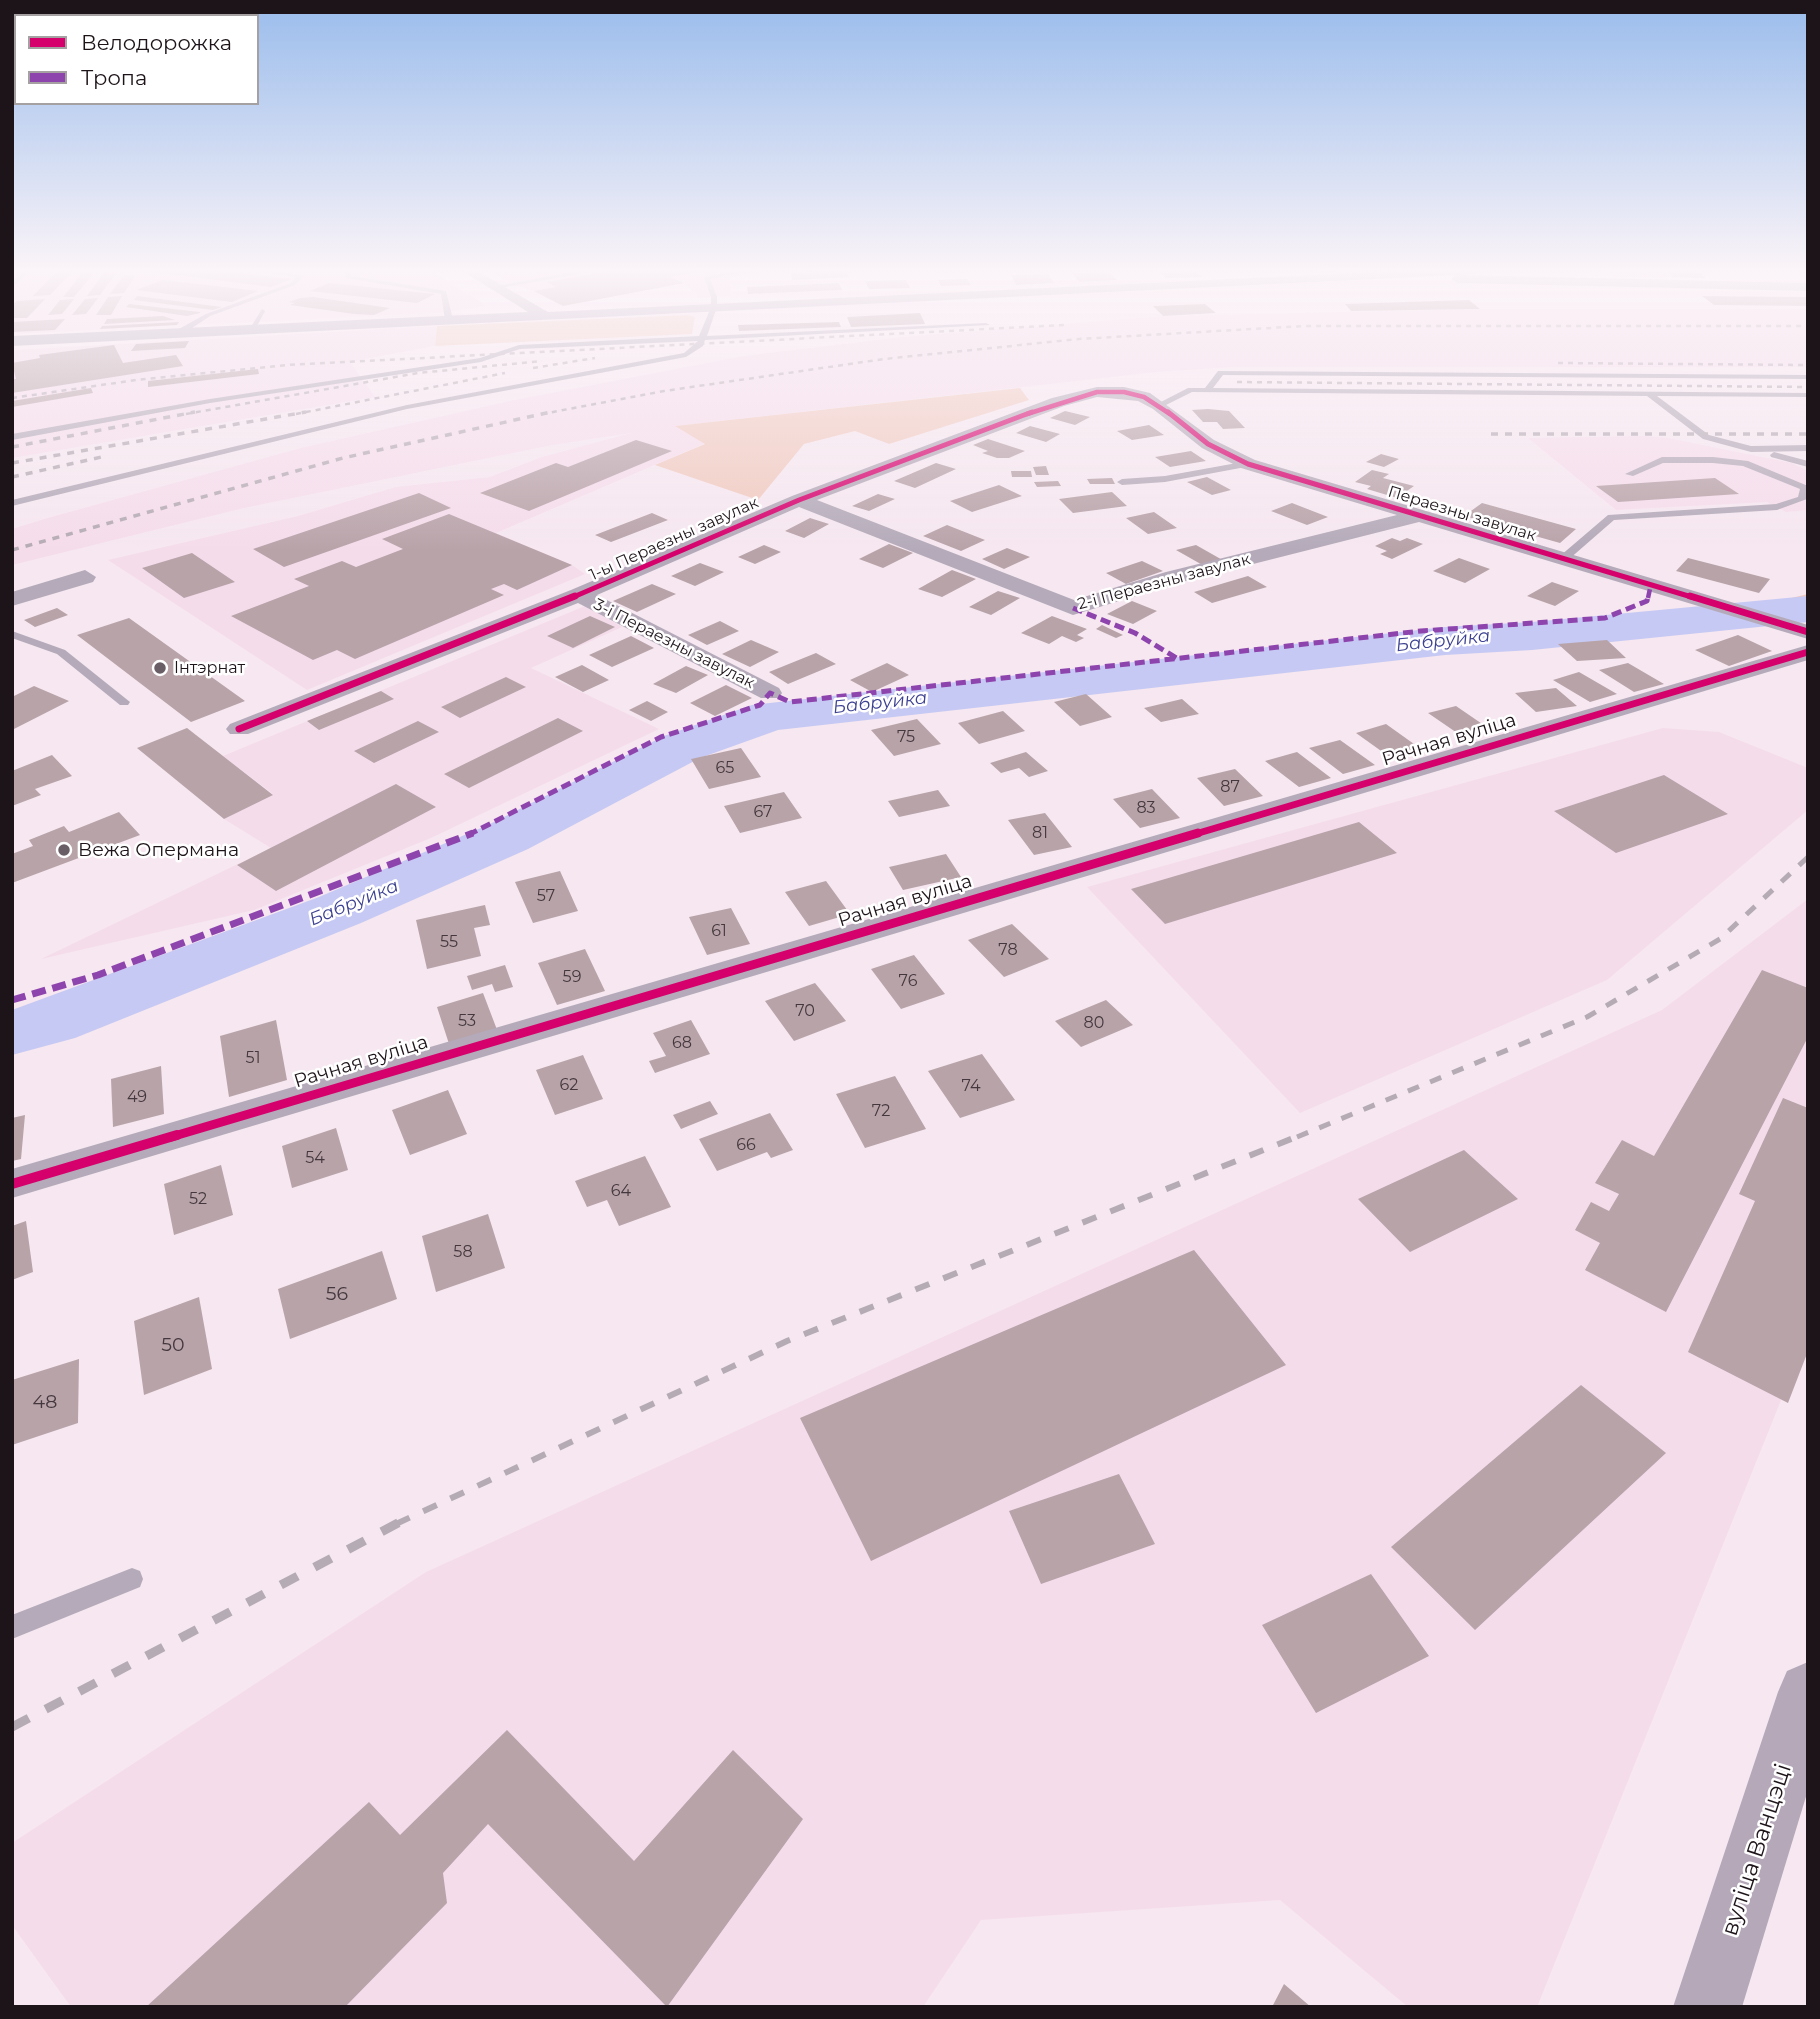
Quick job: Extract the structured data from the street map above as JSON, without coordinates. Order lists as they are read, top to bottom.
{
  "streets": {
    "main road": ["вуліца Ванцэці"],
    "street": [
      "Пераезны завулак",
      "1-ы Пераезны завулак",
      "2-і Пераезны завулак",
      "3-і Пераезны завулак",
      "Рачная вуліца"
    ]
  },
  "crossings": [
    ["Пераезны завулак", "1-ы Пераезны завулак"],
    ["Пераезны завулак", "2-і Пераезны завулак"],
    ["Пераезны завулак", "Рачная вуліца"],
    ["1-ы Пераезны завулак", "2-і Пераезны завулак"],
    ["1-ы Пераезны завулак", "3-і Пераезны завулак"]
  ],
  "water": ["Бабруйка"],
  "places": ["Інтэрнат", "Вежа Опермана"],
  "house_numbers": [
    "75",
    "65",
    "87",
    "83",
    "67",
    "81",
    "57",
    "61",
    "55",
    "78",
    "59",
    "76",
    "70",
    "53",
    "80",
    "68",
    "51",
    "62",
    "74",
    "49",
    "72",
    "66",
    "54",
    "64",
    "52",
    "58",
    "56",
    "50",
    "48"
  ],
  "legend": ["Велодорожка", "Тропа"]
}
